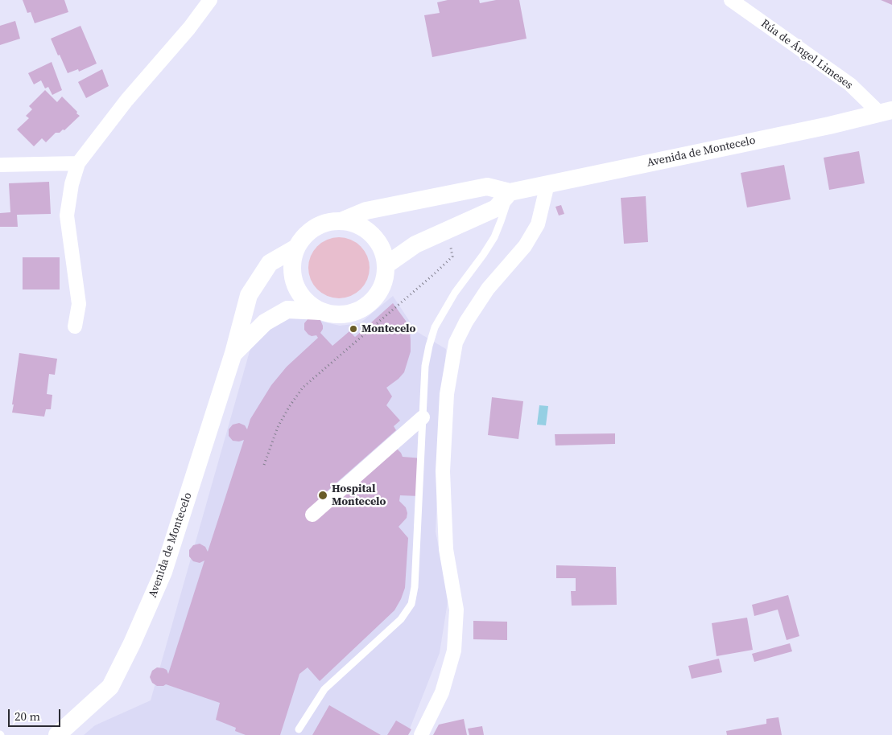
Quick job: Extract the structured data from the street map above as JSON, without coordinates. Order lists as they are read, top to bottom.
{
  "streets": {
    "street": ["Rúa de Ángel Limeses", "Avenida de Montecelo"]
  },
  "crossings": [
    ["Rúa de Ángel Limeses", "Avenida de Montecelo"]
  ],
  "places": ["Montecelo", "Hospital Montecelo"],
  "scale_bar": "20 m"
}
